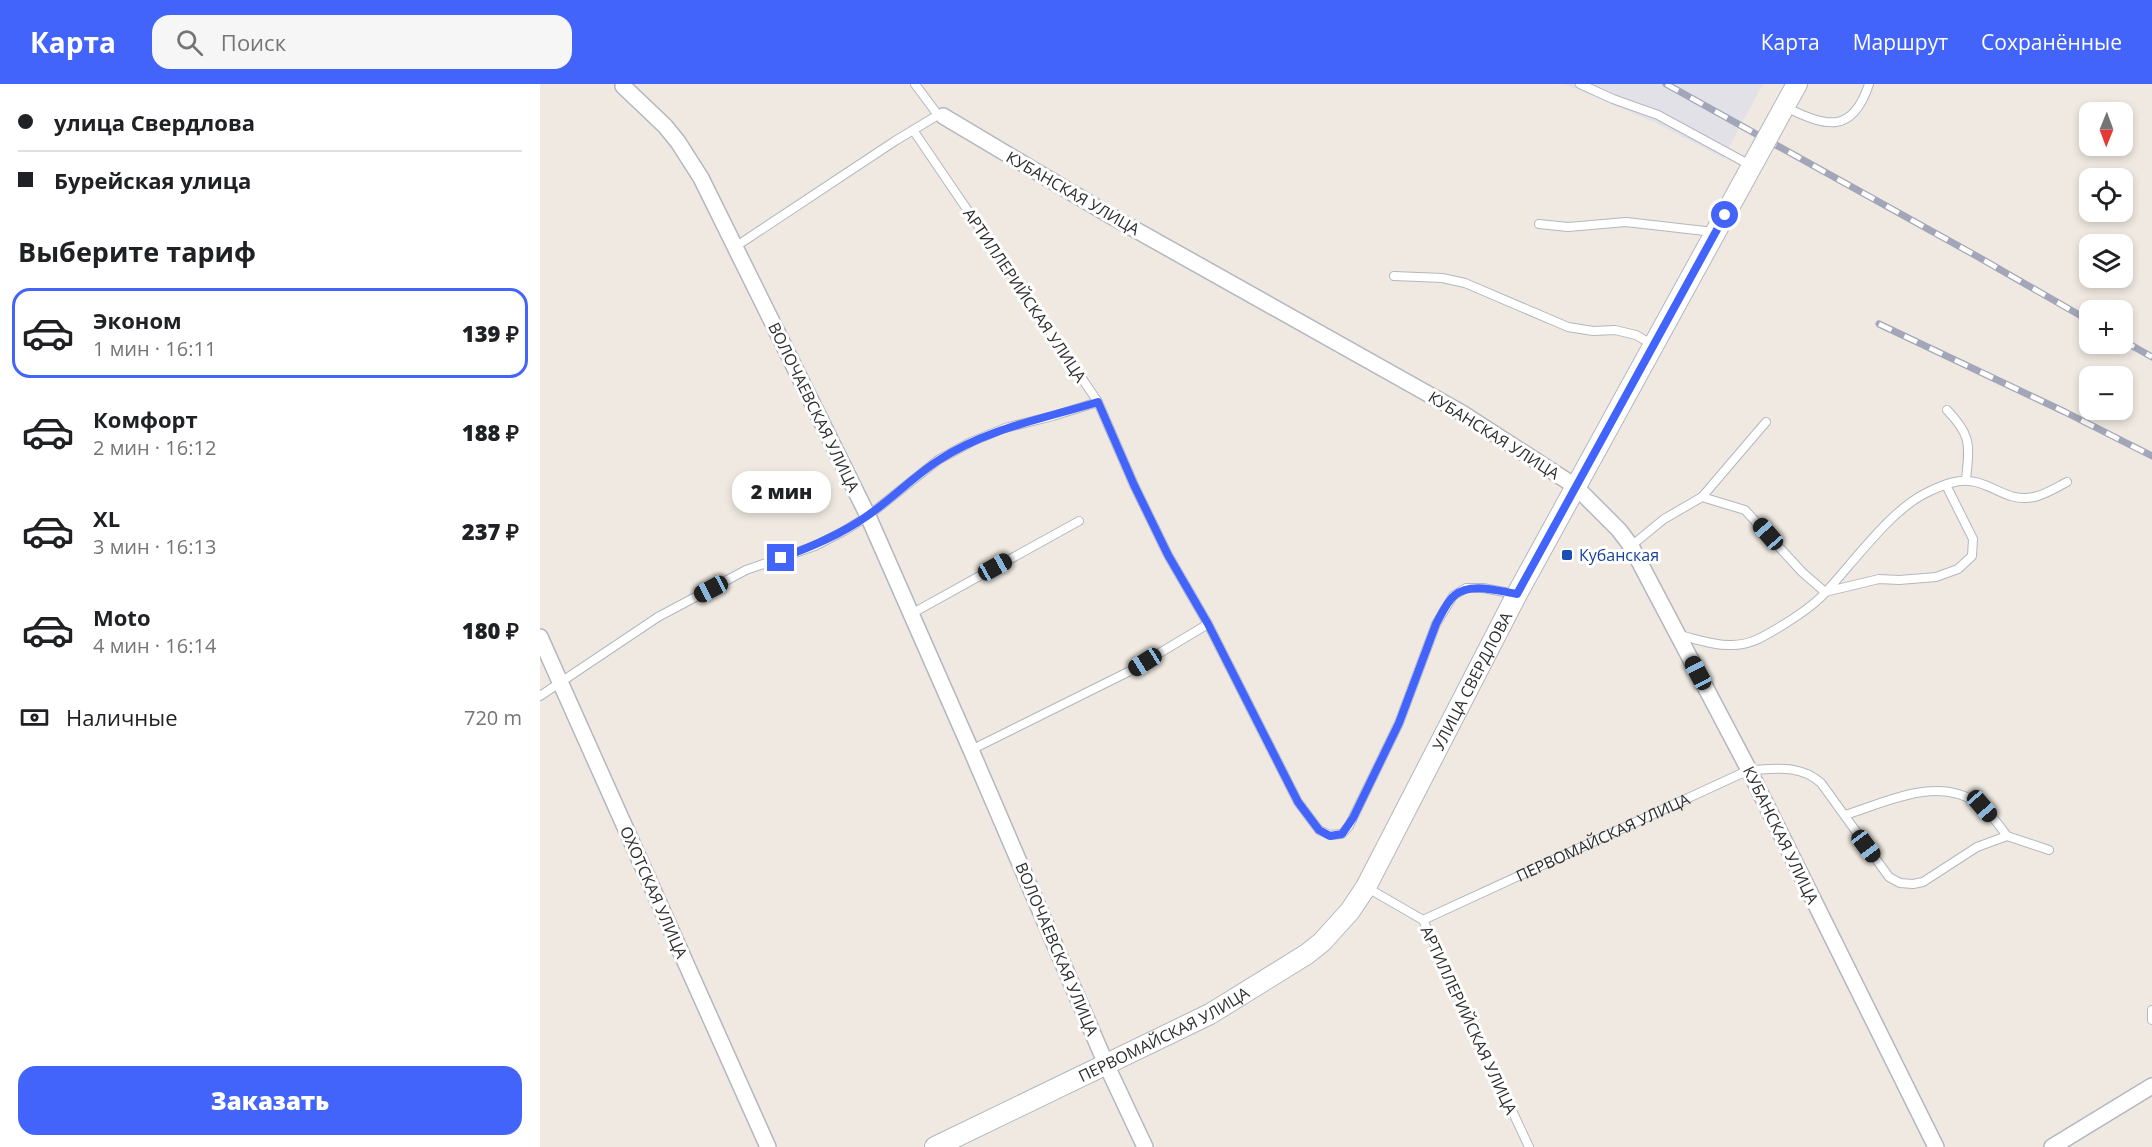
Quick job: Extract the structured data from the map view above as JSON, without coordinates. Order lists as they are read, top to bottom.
{
  "streets": {
    "main road": ["УЛИЦА СВЕРДЛОВА", "ПЕРВОМАЙСКАЯ УЛИЦА"],
    "street": ["КУБАНСКАЯ УЛИЦА", "ВОЛОЧАЕВСКАЯ УЛИЦА", "ОХОТСКАЯ УЛИЦА"],
    "lane": ["АРТИЛЛЕРИЙСКАЯ УЛИЦА"]
  },
  "crossings": [
    ["КУБАНСКАЯ УЛИЦА", "УЛИЦА СВЕРДЛОВА"],
    ["КУБАНСКАЯ УЛИЦА", "ПЕРВОМАЙСКАЯ УЛИЦА"],
    ["АРТИЛЛЕРИЙСКАЯ УЛИЦА", "УЛИЦА СВЕРДЛОВА"],
    ["АРТИЛЛЕРИЙСКАЯ УЛИЦА", "ПЕРВОМАЙСКАЯ УЛИЦА"],
    ["ВОЛОЧАЕВСКАЯ УЛИЦА", "ПЕРВОМАЙСКАЯ УЛИЦА"],
    ["УЛИЦА СВЕРДЛОВА", "ПЕРВОМАЙСКАЯ УЛИЦА"]
  ],
  "places": {
    "transit": ["Кубанская"]
  },
  "north": "bottom",
  "page": {
    "header": "Карта",
    "search": "Поиск",
    "nav": ["Карта", "Маршрут", "Сохранённые"],
    "banner": ["улица Свердлова", "Бурейская улица"],
    "map_buttons": ["+", "−"],
    "heading": "Выберите тариф",
    "list": [
      {
        "name": "Эконом",
        "note": "1 мин · 16:11",
        "value": "139 ₽"
      },
      {
        "name": "Комфорт",
        "note": "2 мин · 16:12",
        "value": "188 ₽"
      },
      {
        "name": "XL",
        "note": "3 мин · 16:13",
        "value": "237 ₽"
      },
      {
        "name": "Moto",
        "note": "4 мин · 16:14",
        "value": "180 ₽"
      }
    ],
    "bubble": "2 мин",
    "pay": ["Наличные", "720 m"],
    "buttons": "Заказать"
  }
}
